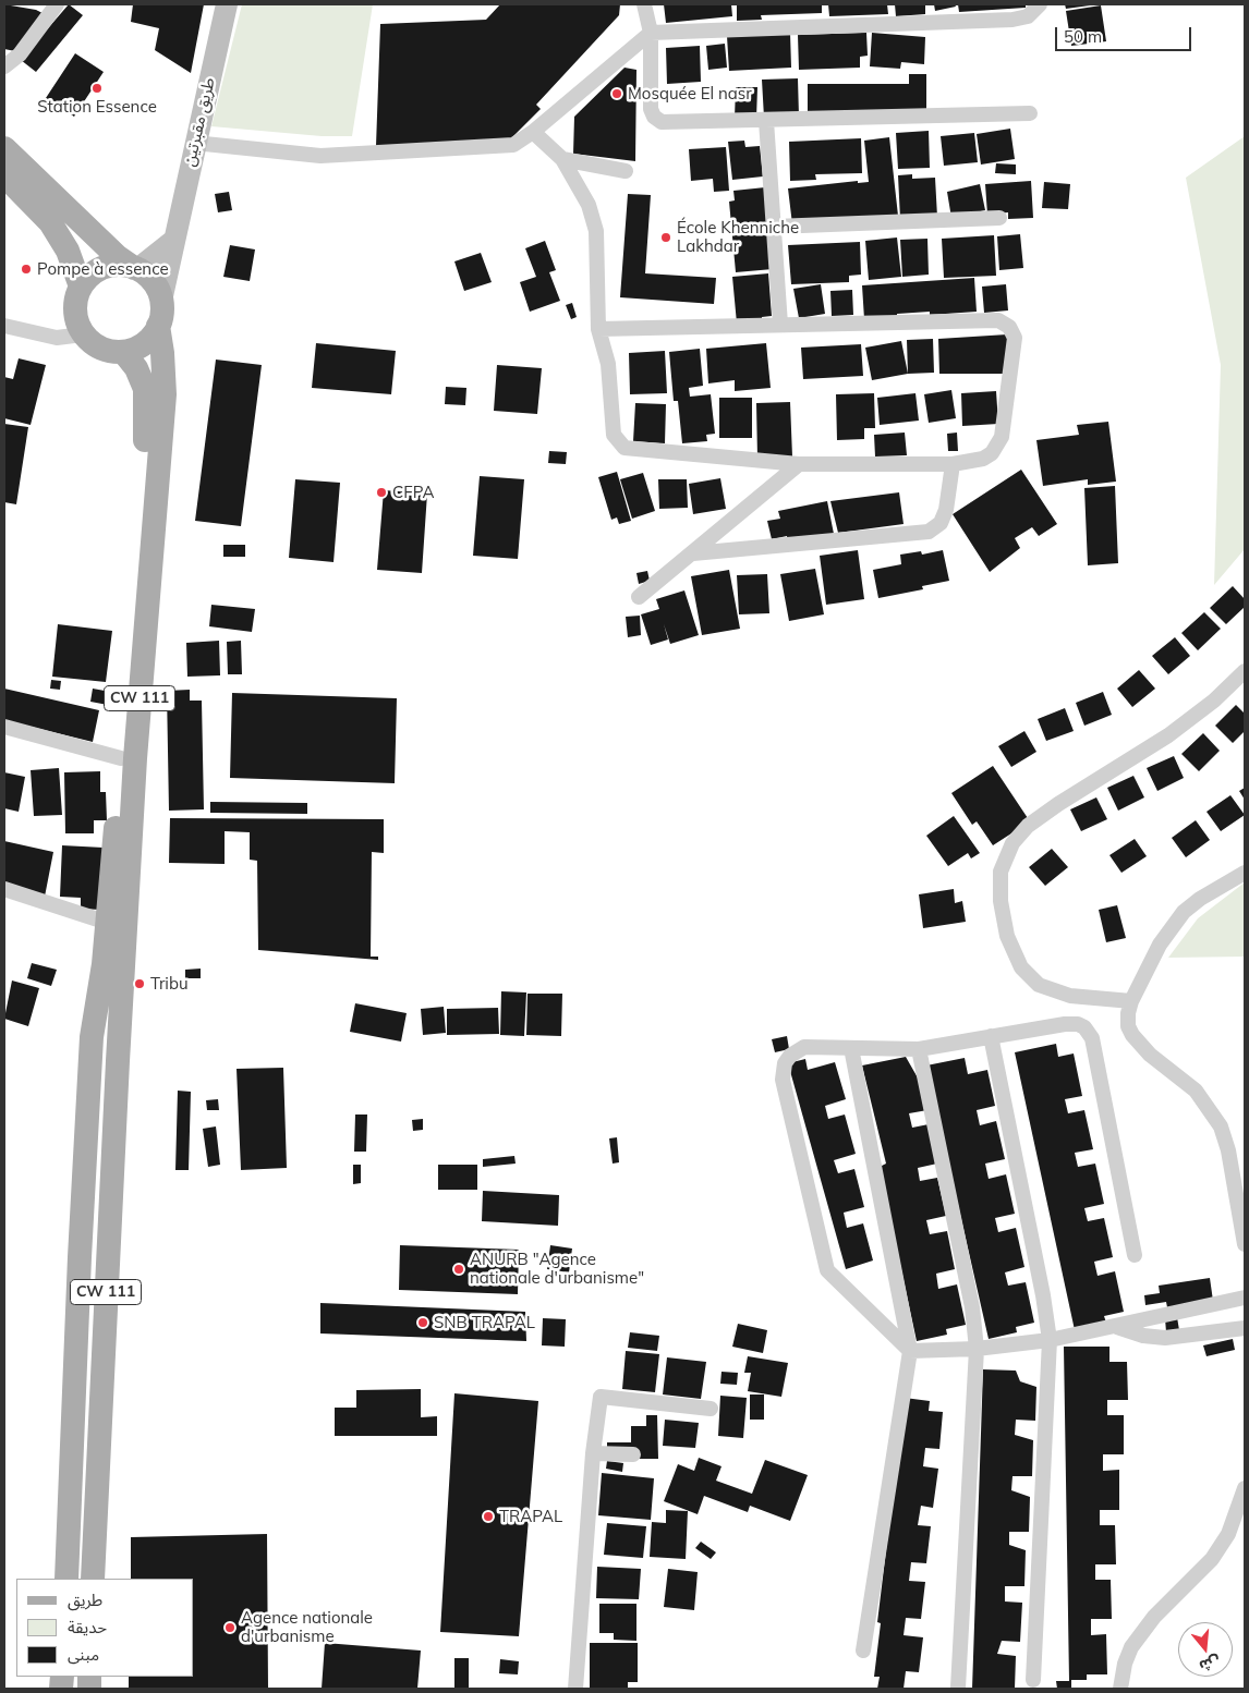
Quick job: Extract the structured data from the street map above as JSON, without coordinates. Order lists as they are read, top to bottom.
{
  "streets": {
    "main road": ["CW 111"],
    "street": ["طريق مقبرتين"]
  },
  "crossings": [
    ["طريق مقبرتين", "CW 111"]
  ],
  "places": [
    "Station Essence",
    "Mosquée El nasr",
    "École Khenniche Lakhdar",
    "Pompe à essence",
    "CFPA",
    "Tribu",
    "ANURB \"Agence nationale d'urbanisme\"",
    "SNB TRAPAL",
    "TRAPAL",
    "Agence nationale d'urbanisme"
  ],
  "legend": ["طريق", "حديقة", "مبنى"],
  "scale_bar": "50 m",
  "north": "bottom"
}
